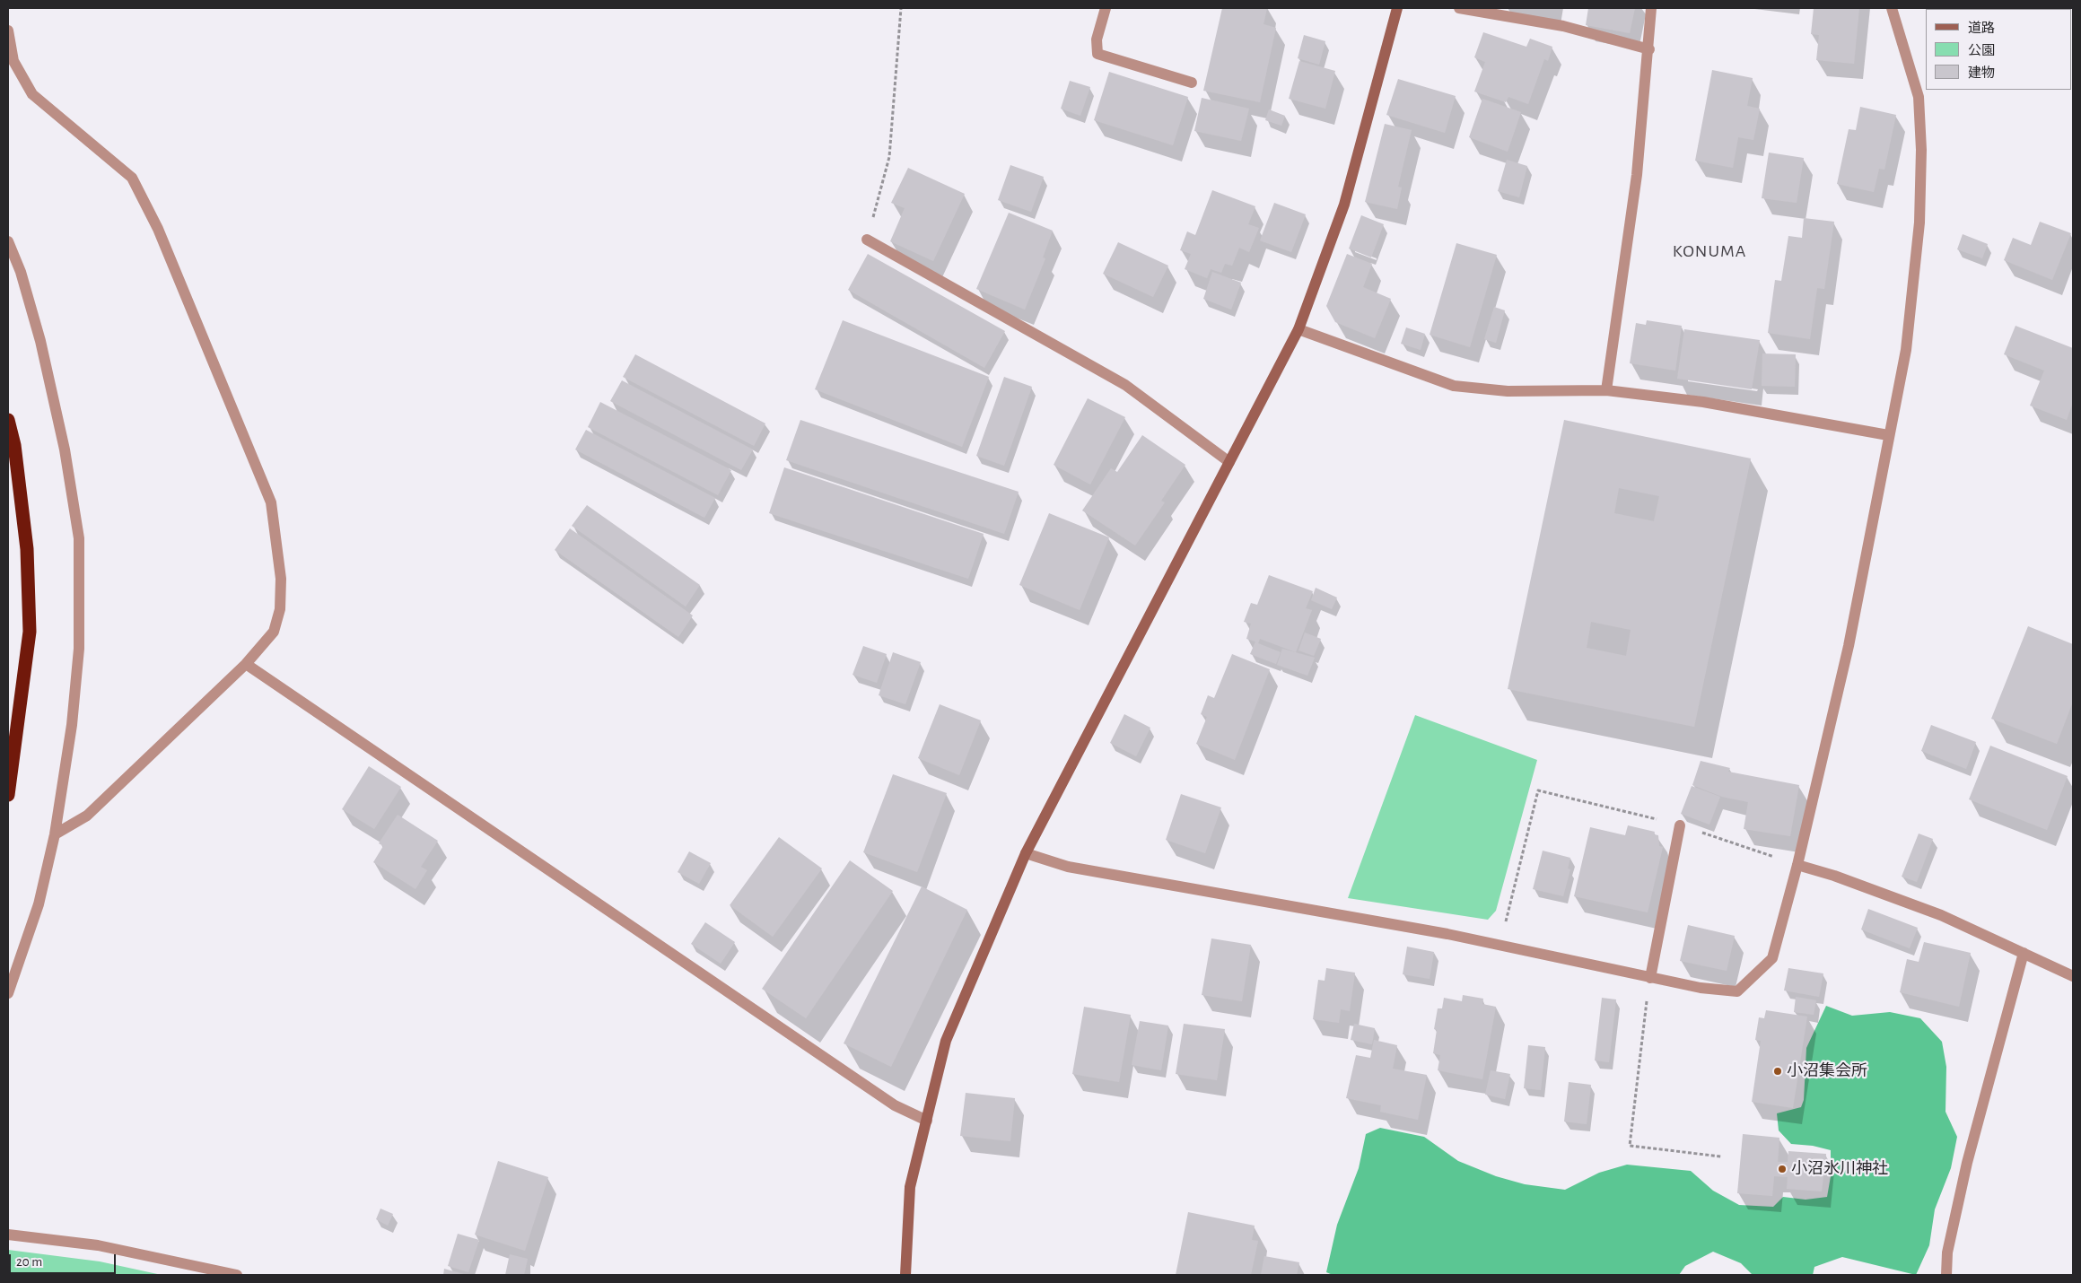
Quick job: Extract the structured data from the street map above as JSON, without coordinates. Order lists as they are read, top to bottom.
{
  "districts": ["KONUMA"],
  "places": ["小沼集会所", "小沼氷川神社"],
  "legend": ["道路", "公園", "建物"],
  "scale_bar": "20 m"
}
